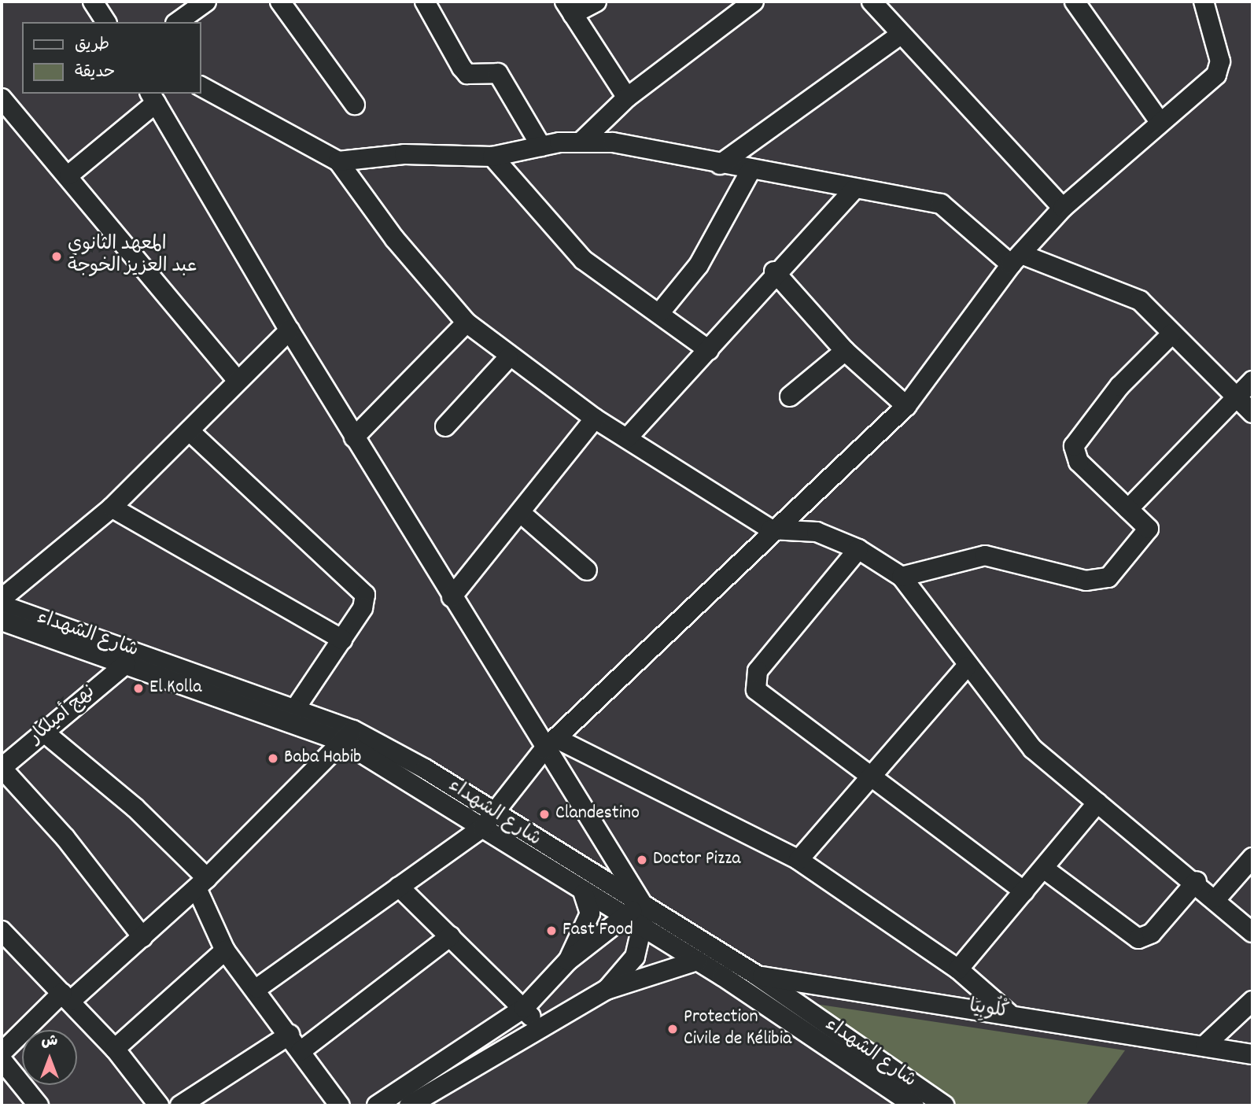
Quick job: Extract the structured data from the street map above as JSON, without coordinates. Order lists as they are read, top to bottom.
{
  "streets": {
    "street": ["شارع الشهداء", "نهج أميلكار", "كْلُوبِيَا"]
  },
  "crossings": [
    ["شارع الشهداء", "نهج أميلكار"],
    ["شارع الشهداء", "كْلُوبِيَا"]
  ],
  "places": [
    "المعهد الثانوي عبد العزيز الخوجة",
    "El Kolla",
    "Baba Habib",
    "Clandestino",
    "Doctor Pizza",
    "Fast Food",
    "Protection Civile de Kélibia"
  ],
  "legend": ["طريق", "حديقة"],
  "north": "top"
}
